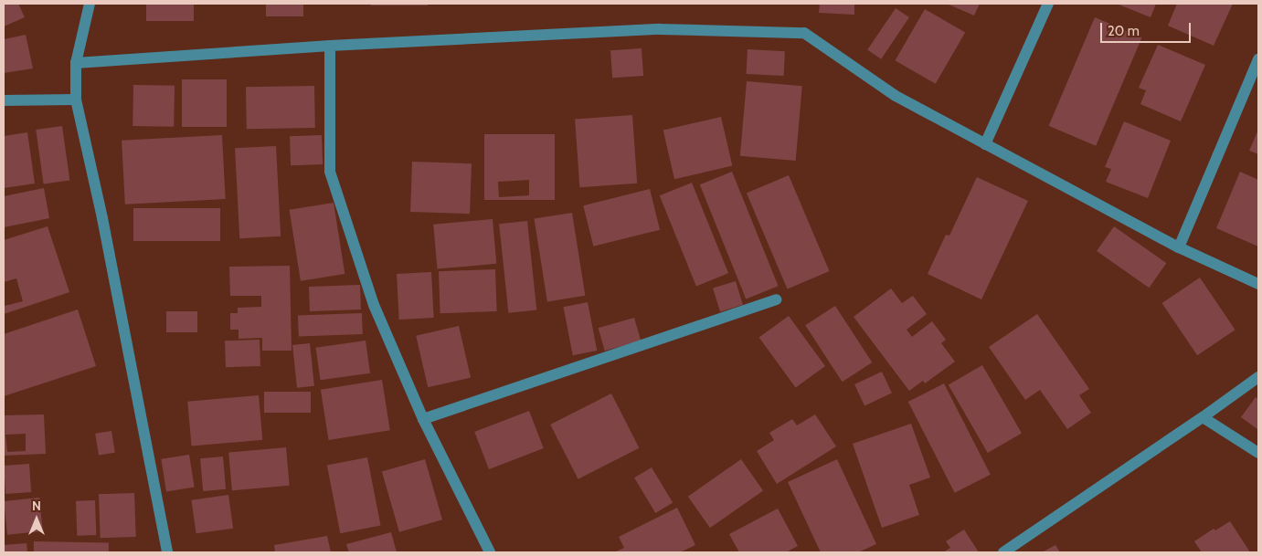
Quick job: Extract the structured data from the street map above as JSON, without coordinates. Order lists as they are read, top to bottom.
{
  "scale_bar": "20 m",
  "north": "top"
}
